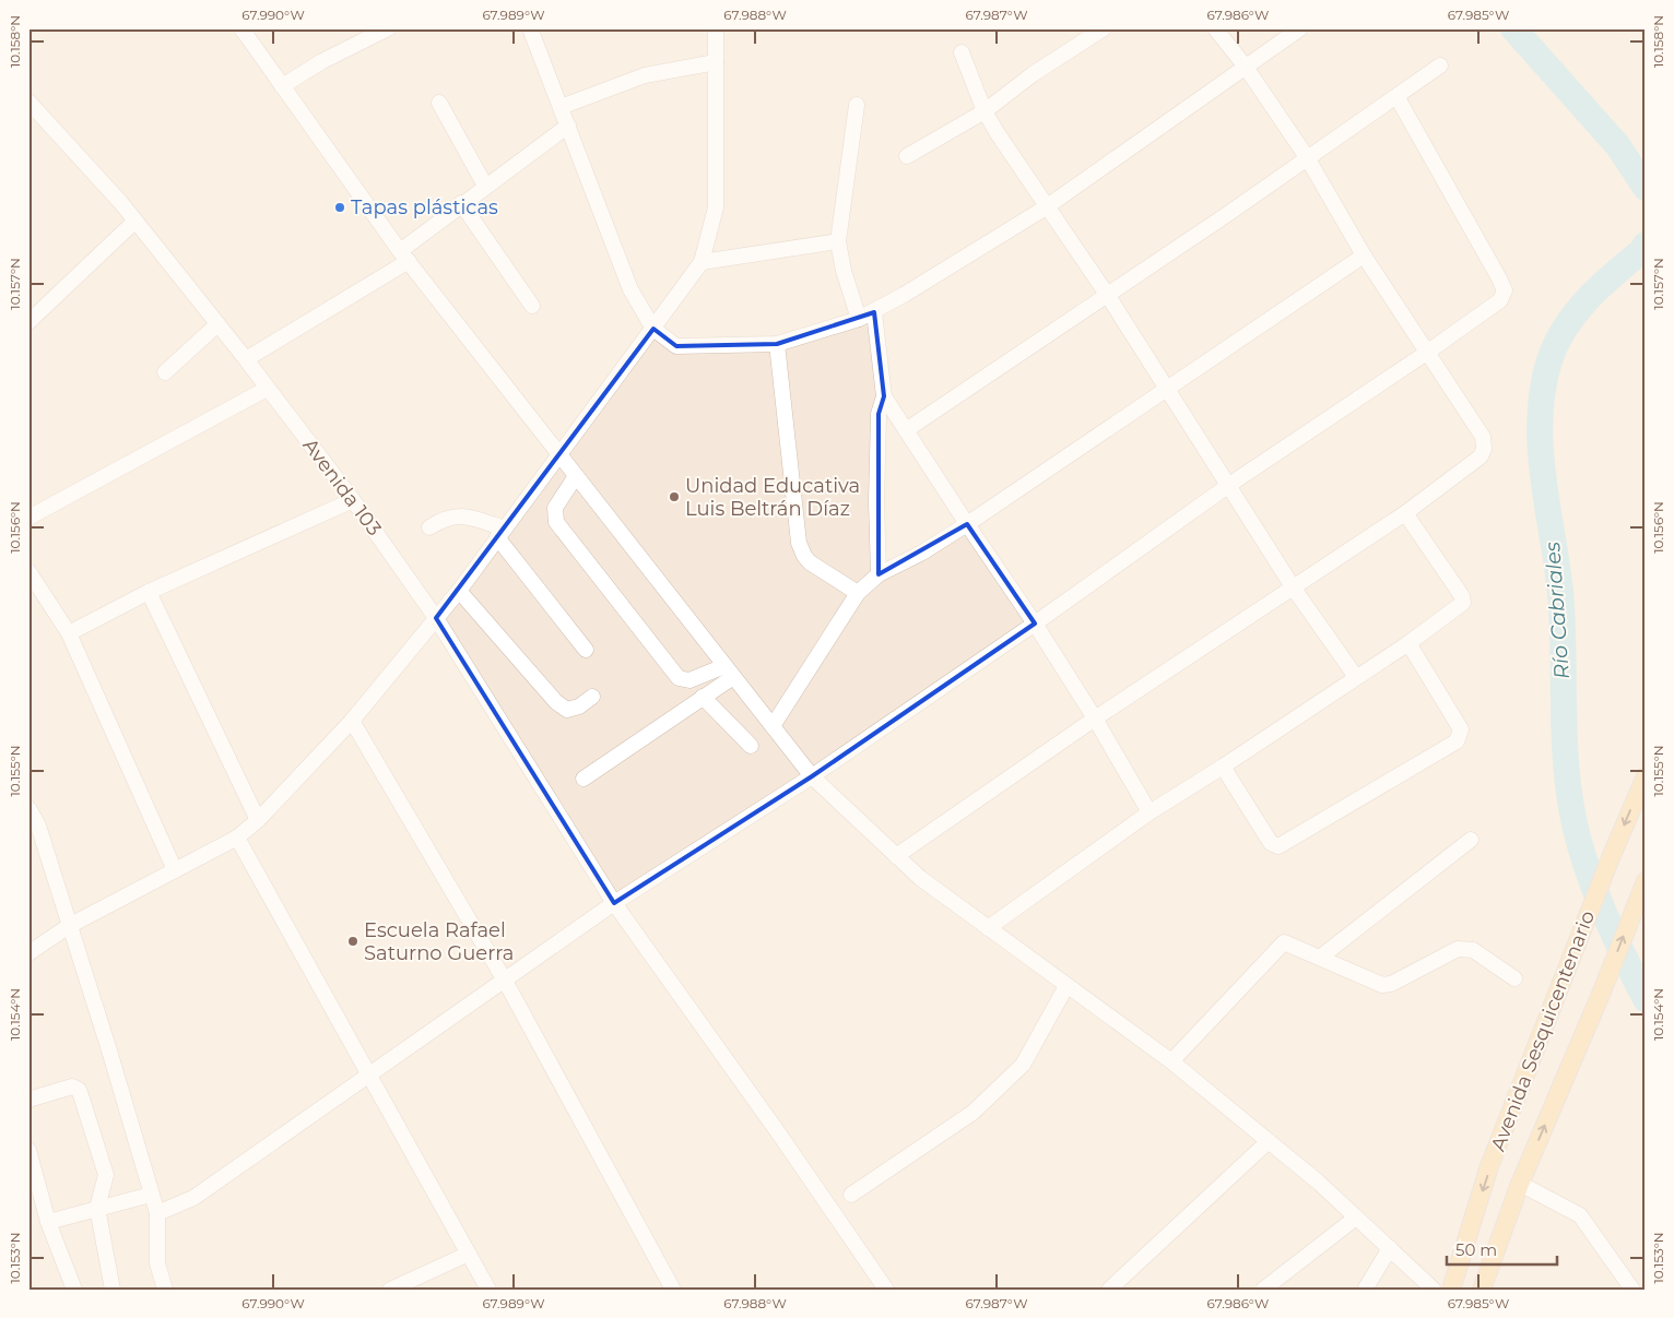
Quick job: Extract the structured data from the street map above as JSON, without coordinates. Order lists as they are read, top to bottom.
{
  "streets": {
    "main road": ["Avenida Sesquicentenario"],
    "street": ["Avenida 103"]
  },
  "water": ["Río Cabriales"],
  "places": ["Tapas plásticas", "Unidad Educativa Luis Beltrán Díaz", "Escuela Rafael Saturno Guerra"],
  "scale_bar": "50 m",
  "coordinates": [
    "67.990°W",
    "67.989°W",
    "67.988°W",
    "67.987°W",
    "67.986°W",
    "67.985°W",
    "10.158°N",
    "10.157°N",
    "10.156°N",
    "10.155°N",
    "10.154°N",
    "10.153°N"
  ]
}
